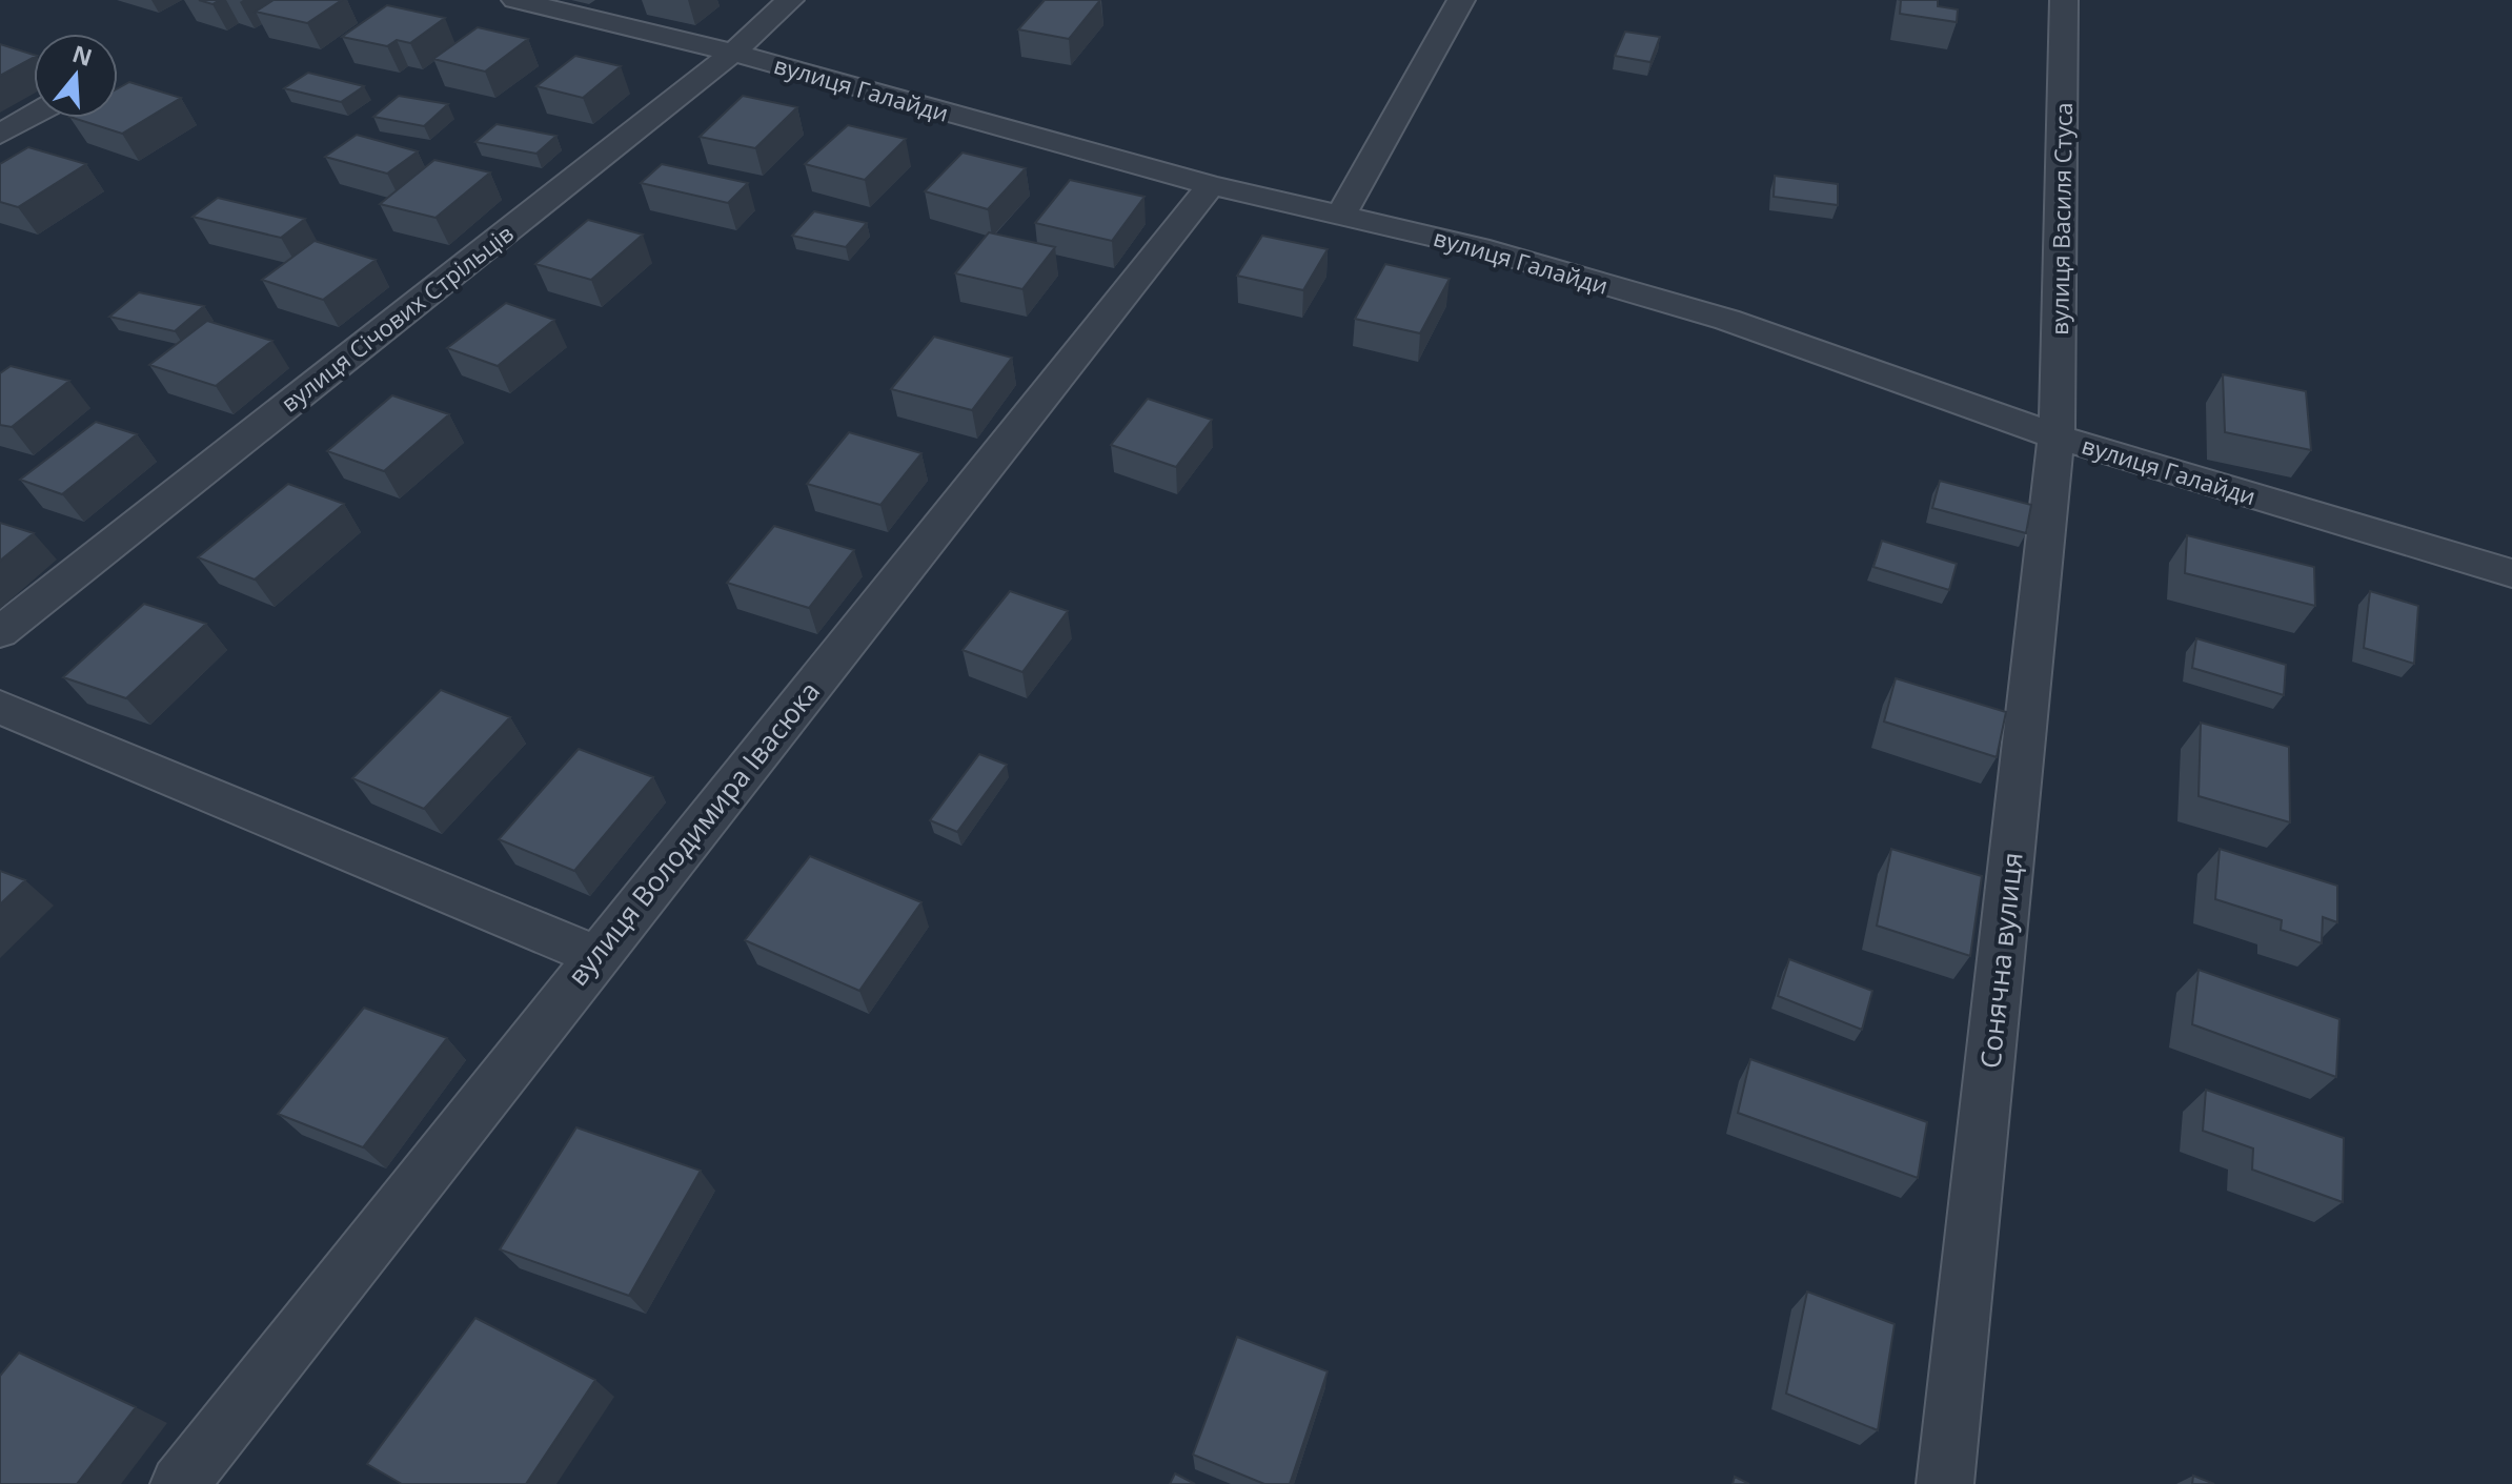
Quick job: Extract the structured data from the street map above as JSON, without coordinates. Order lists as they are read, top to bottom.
{
  "streets": {
    "street": [
      "вулиця Галайди",
      "вулиця Василя Стуса",
      "вулиця Січових Стрільців",
      "вулиця Володимира Івасюка",
      "Сонячна вулиця"
    ]
  },
  "crossings": [
    ["вулиця Галайди", "вулиця Василя Стуса"],
    ["вулиця Галайди", "вулиця Січових Стрільців"],
    ["вулиця Галайди", "вулиця Володимира Івасюка"],
    ["вулиця Галайди", "Сонячна вулиця"],
    ["вулиця Василя Стуса", "Сонячна вулиця"]
  ],
  "north": "top"
}
